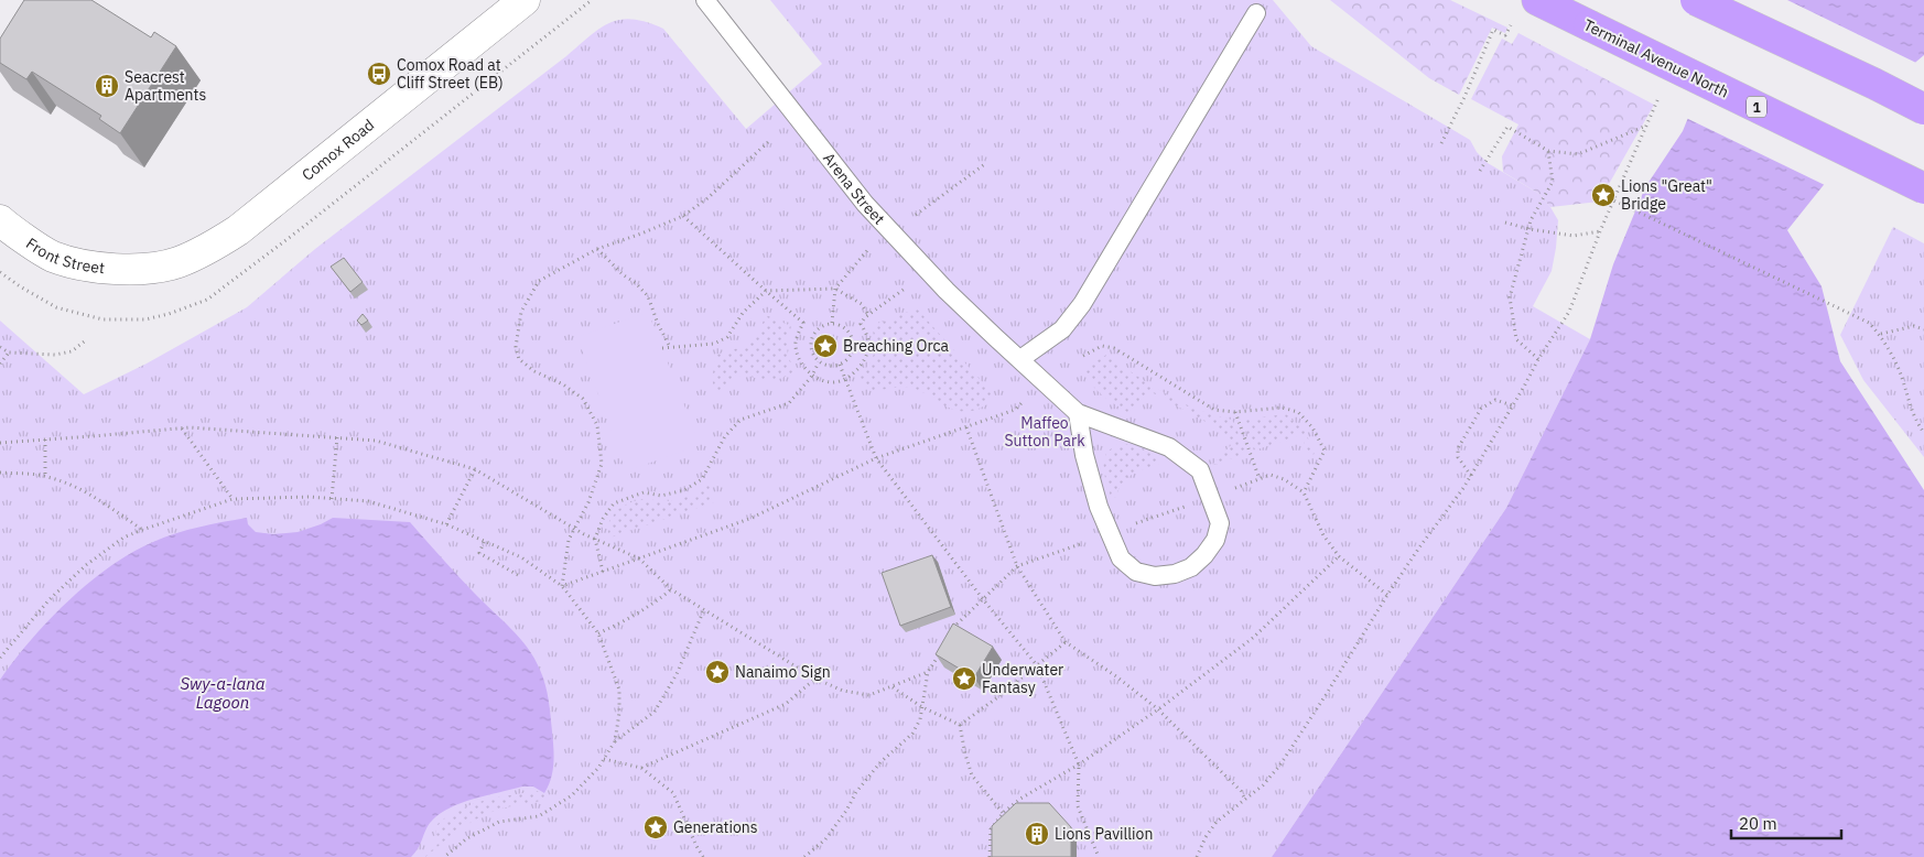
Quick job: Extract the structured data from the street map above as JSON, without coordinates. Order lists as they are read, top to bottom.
{
  "streets": {
    "highway": ["Terminal Avenue North", "1"],
    "street": ["Comox Road", "Front Street"],
    "lane": ["Arena Street"]
  },
  "crossings": [
    ["Comox Road", "Front Street"]
  ],
  "water": ["Swy-a-lana Lagoon"],
  "parks": ["Maffeo Sutton Park"],
  "places": {
    "bus stop": ["Comox Road at Cliff Street (EB)"],
    "building": ["Seacrest Apartments", "Lions Pavillion"],
    "place": [
      "Lions \"Great\" Bridge",
      "Breaching Orca",
      "Nanaimo Sign",
      "Underwater Fantasy",
      "Generations"
    ]
  },
  "scale_bar": "20 m"
}
